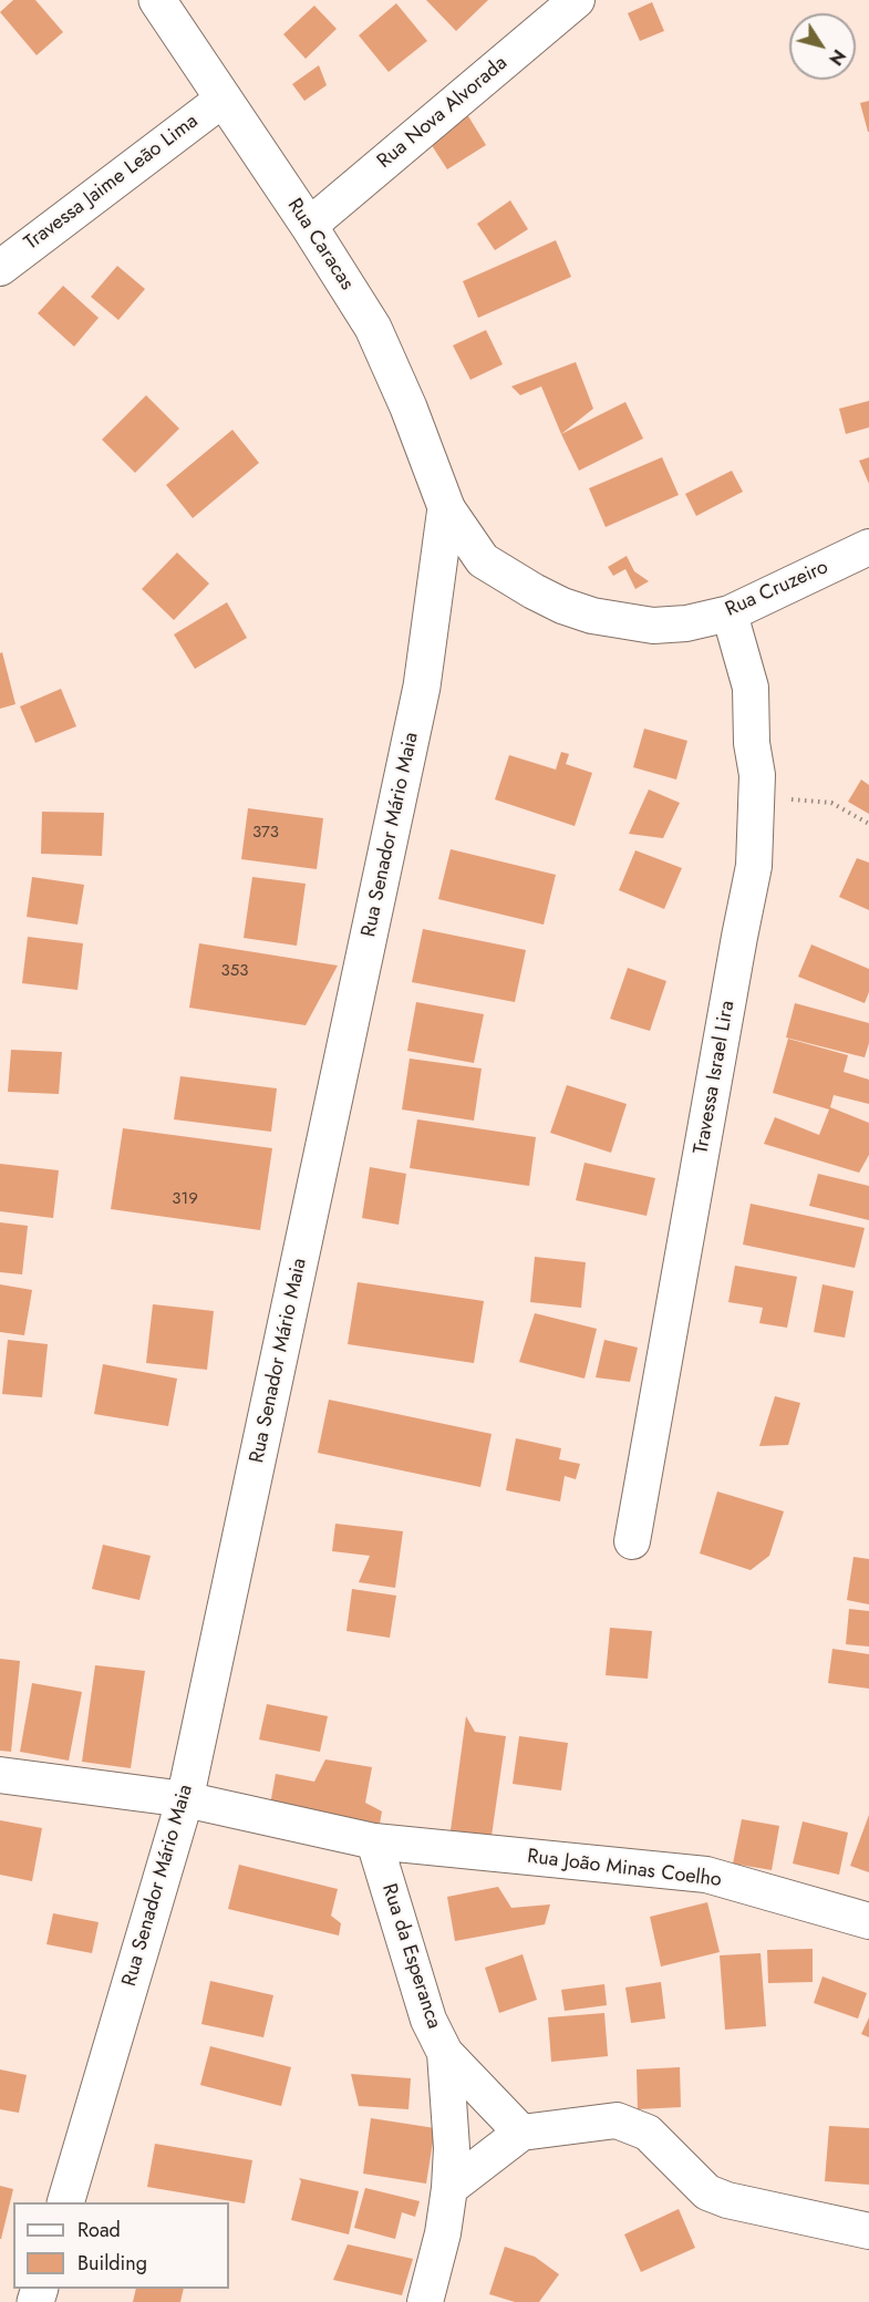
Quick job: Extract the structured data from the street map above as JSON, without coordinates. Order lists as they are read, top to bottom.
{
  "streets": {
    "street": [
      "Rua Nova Alvorada",
      "Travessa Jaime Leão Lima",
      "Rua Caracas",
      "Rua Cruzeiro",
      "Rua Senador Mário Maia",
      "Travessa Israel Lira",
      "Rua João Minas Coelho",
      "Rua da Esperanca"
    ]
  },
  "crossings": [
    ["Rua Nova Alvorada", "Rua Caracas"],
    ["Travessa Jaime Leão Lima", "Rua Caracas"],
    ["Rua Caracas", "Rua Cruzeiro"],
    ["Rua Caracas", "Rua Senador Mário Maia"],
    ["Rua Cruzeiro", "Rua Senador Mário Maia"],
    ["Rua Cruzeiro", "Travessa Israel Lira"],
    ["Rua João Minas Coelho", "Rua da Esperanca"]
  ],
  "house_numbers": ["373", "353", "319"],
  "legend": ["Road", "Building"],
  "north": "bottom right"
}
